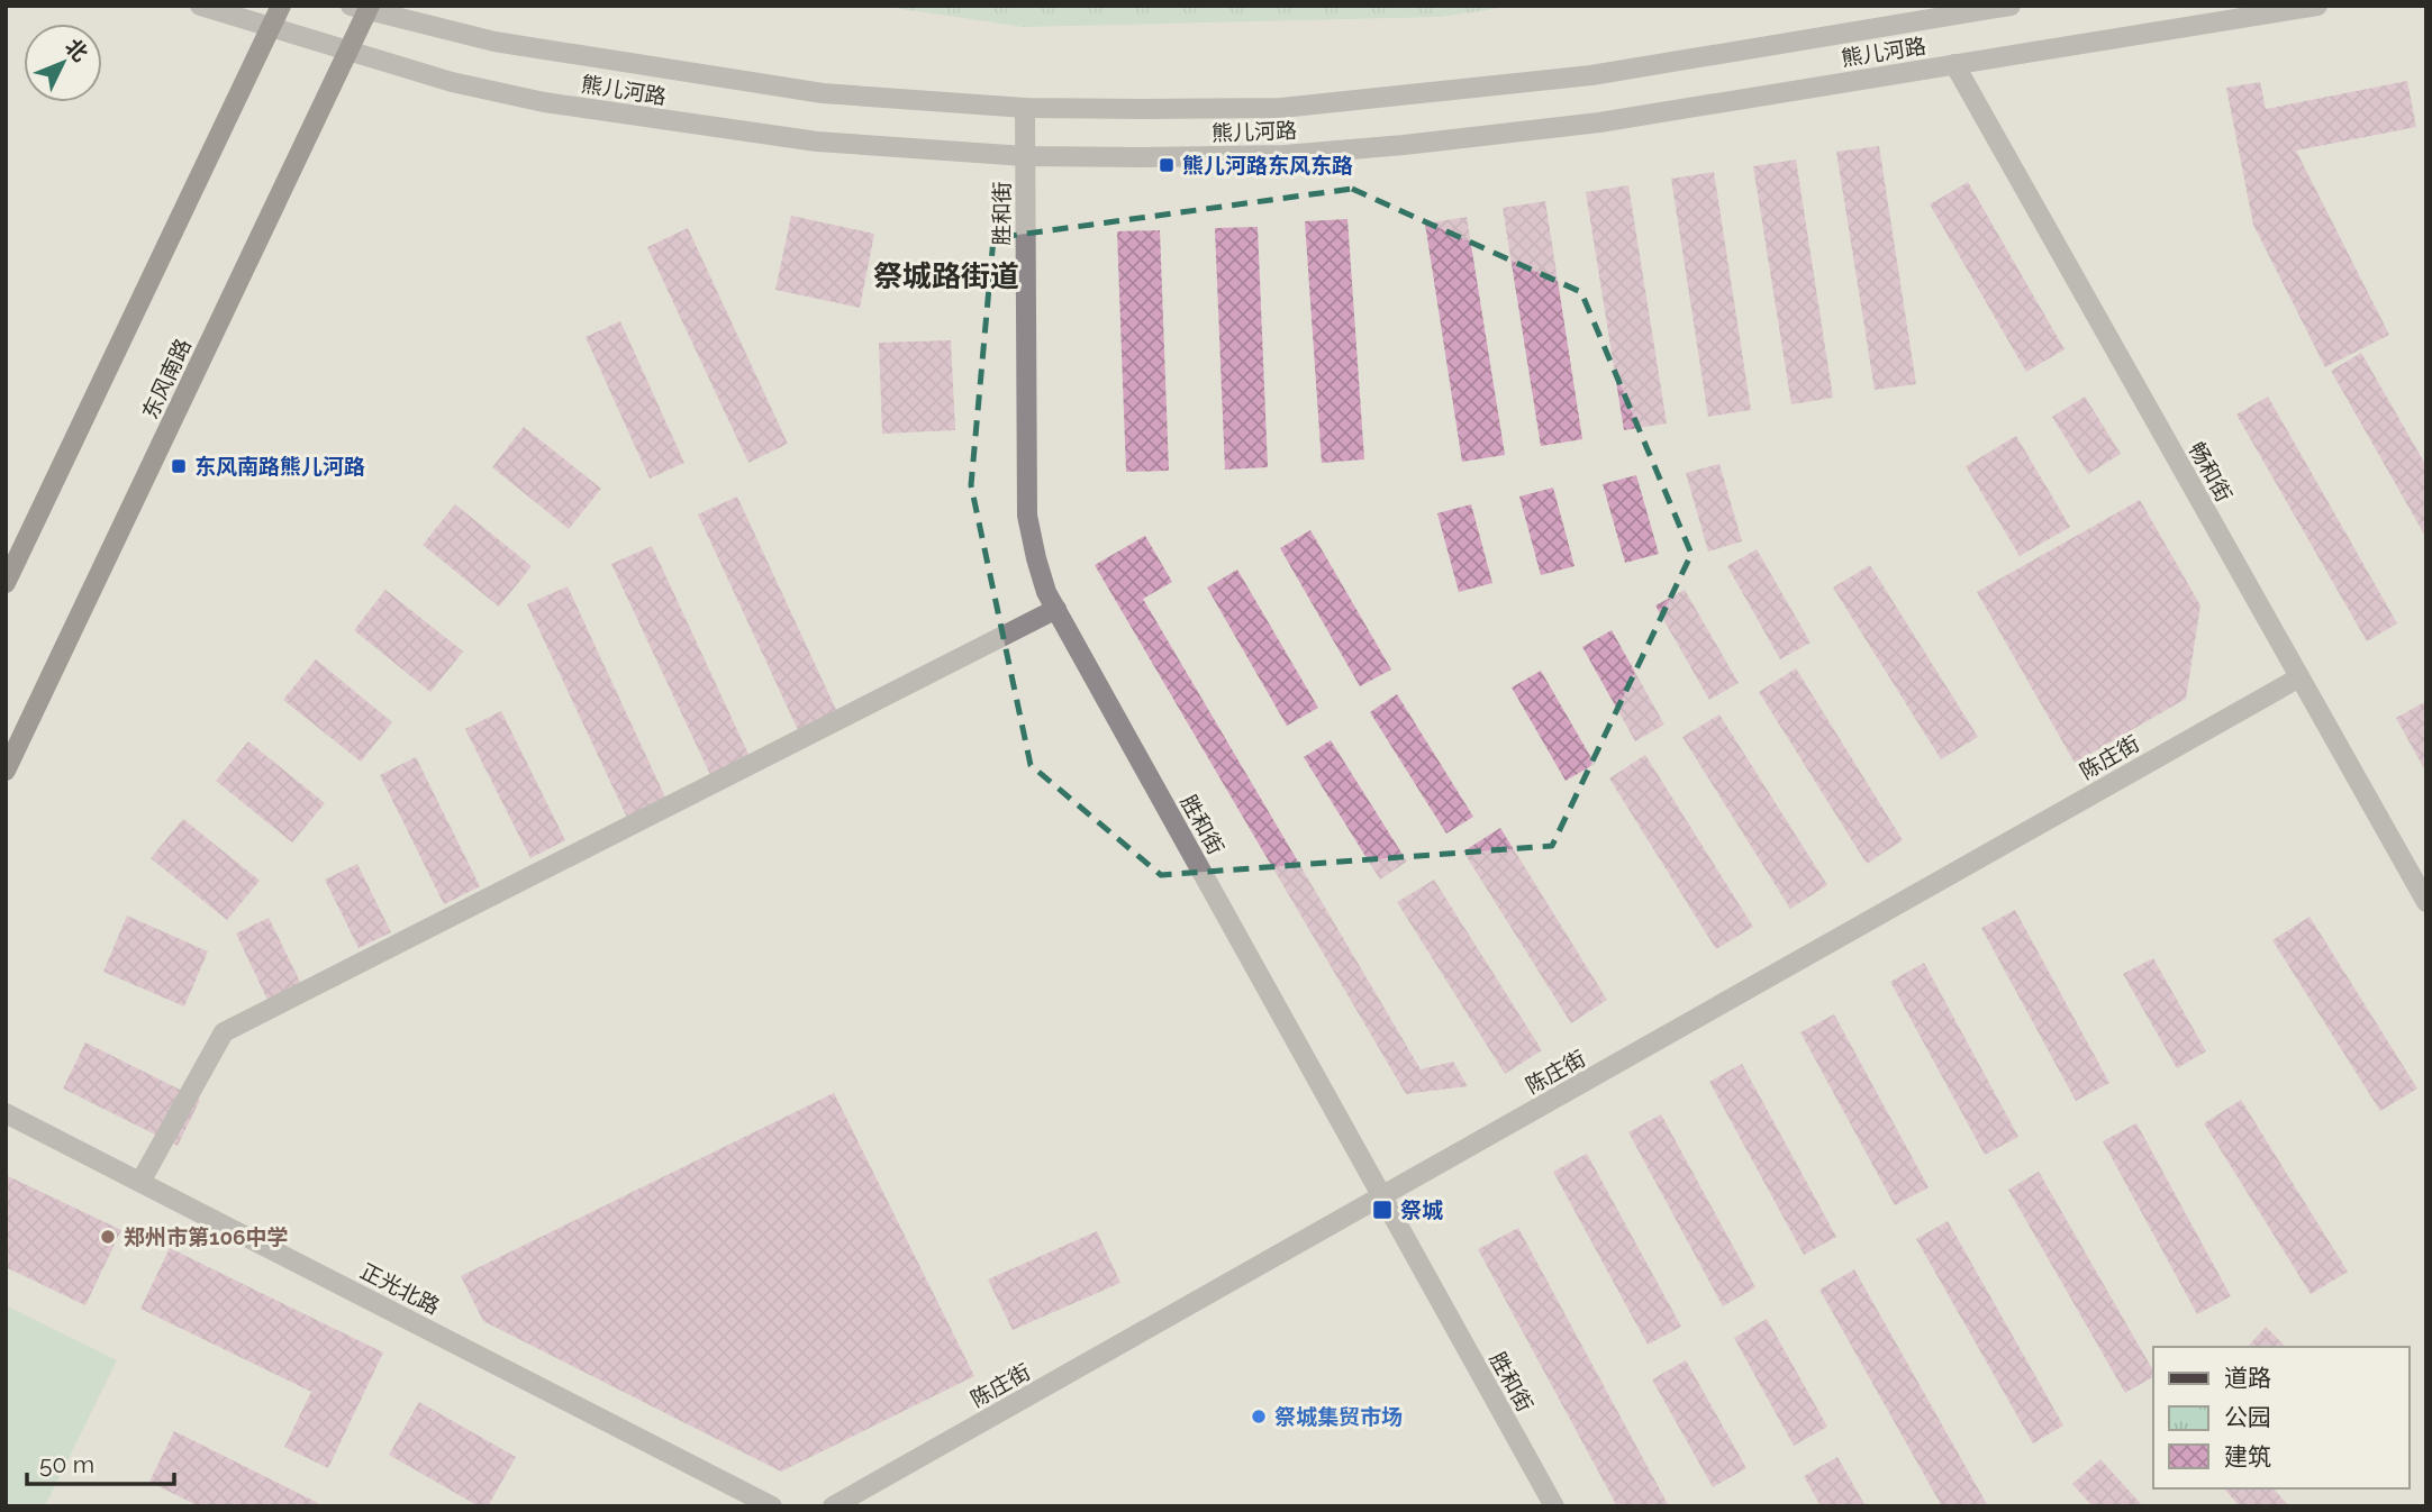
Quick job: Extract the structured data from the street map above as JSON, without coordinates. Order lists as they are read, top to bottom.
{
  "streets": {
    "main road": ["东风南路"],
    "street": [
      "熊儿河路",
      "胜和街",
      "畅和街",
      "陈庄街",
      "正光北路"
    ]
  },
  "crossings": [
    ["熊儿河路", "胜和街"],
    ["熊儿河路", "东风南路"],
    ["熊儿河路", "畅和街"],
    ["胜和街", "陈庄街"],
    ["畅和街", "陈庄街"]
  ],
  "districts": ["祭城路街道"],
  "places": {
    "transit": ["熊儿河路东风东路", "东风南路熊儿河路", "祭城"],
    "other": ["郑州市第106中学", "祭城集贸市场"]
  },
  "legend": ["道路", "公园", "建筑"],
  "scale_bar": "50 m",
  "north": "top right"
}
